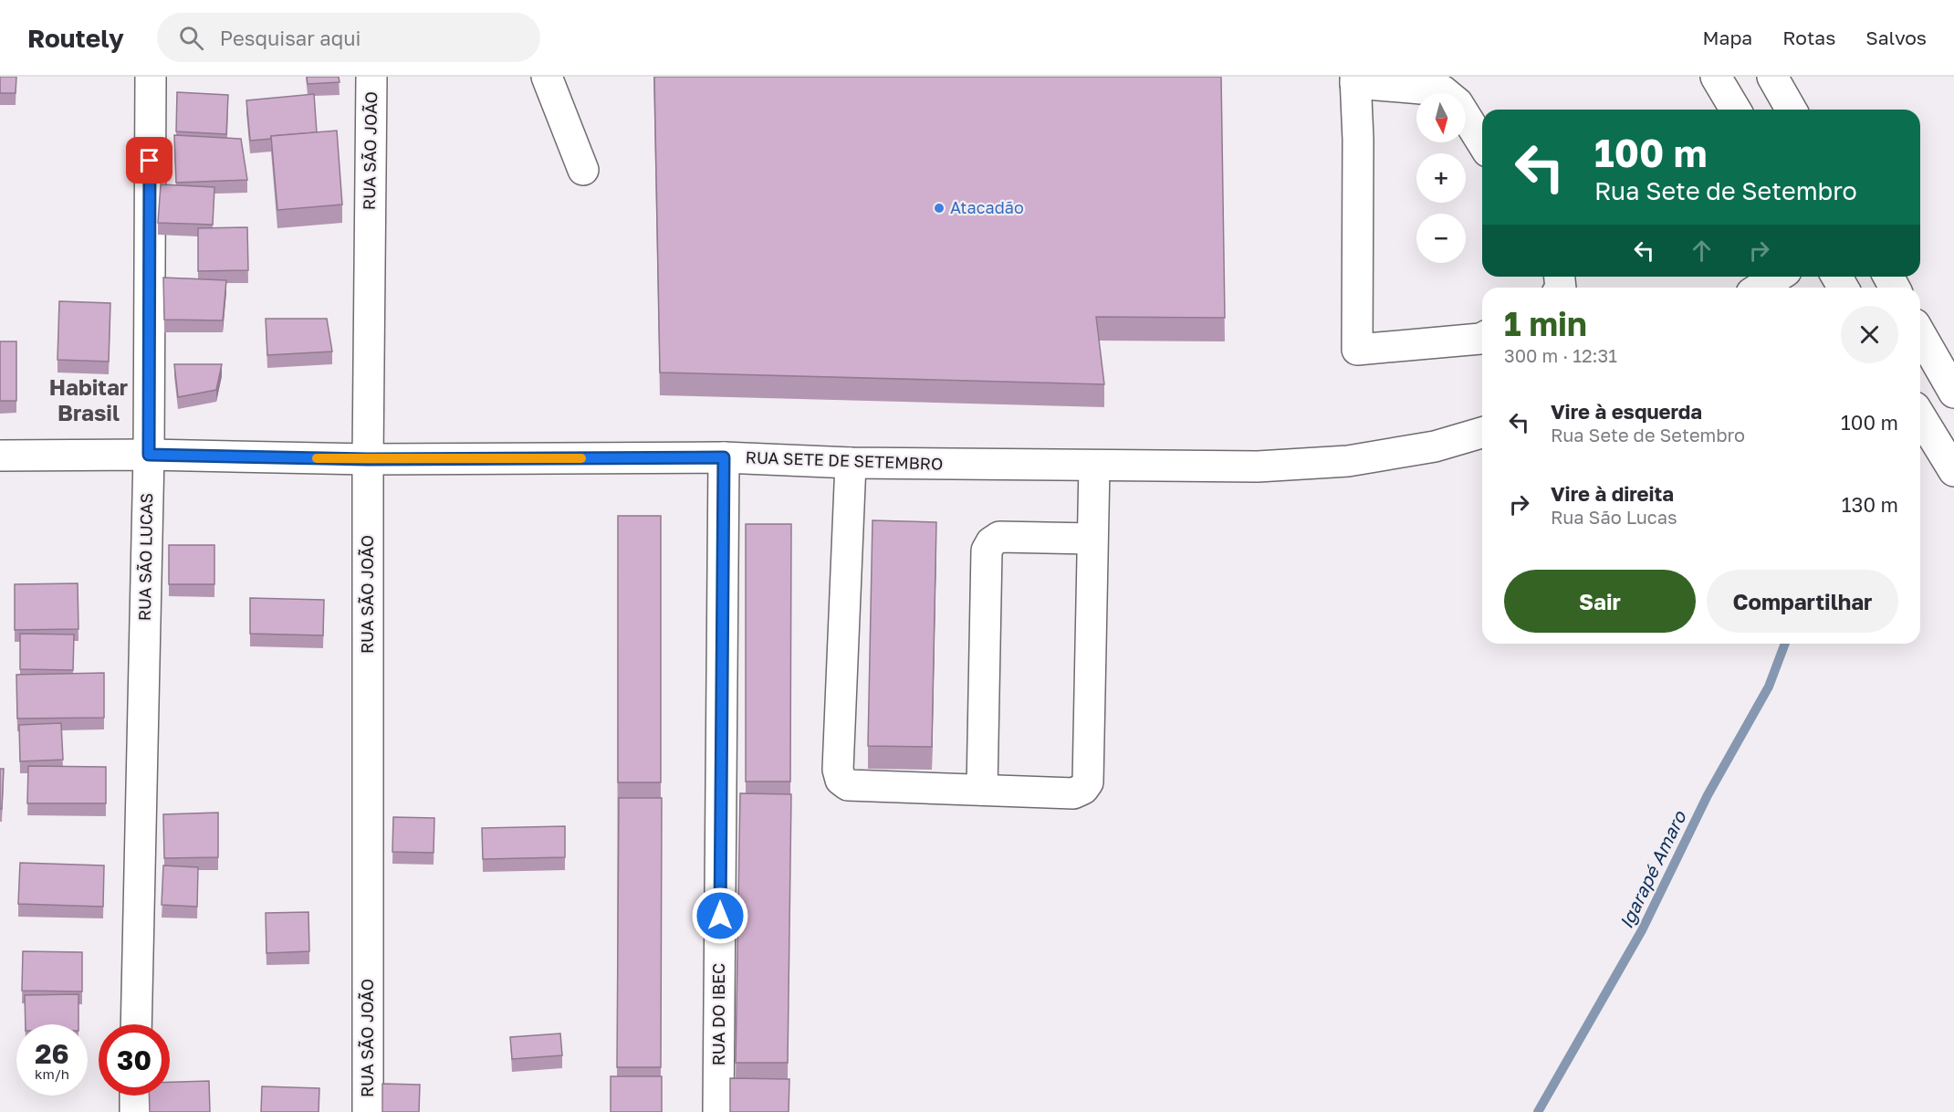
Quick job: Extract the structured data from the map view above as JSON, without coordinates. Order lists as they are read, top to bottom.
{
  "streets": {
    "street": [
      "RUA SÃO JOÃO",
      "RUA SETE DE SETEMBRO",
      "RUA SÃO LUCAS",
      "RUA DO IBEC"
    ]
  },
  "crossings": [
    ["RUA SÃO JOÃO", "RUA SETE DE SETEMBRO"],
    ["RUA SETE DE SETEMBRO", "RUA SÃO LUCAS"],
    ["RUA SETE DE SETEMBRO", "RUA DO IBEC"]
  ],
  "districts": ["Habitar Brasil"],
  "water": ["Igarapé Amaro"],
  "places": ["Atacadão"],
  "north": "bottom",
  "page": {
    "header": "Routely",
    "search": "Pesquisar aqui",
    "nav": ["Mapa", "Rotas", "Salvos"],
    "map_buttons": ["+", "−"],
    "turn": ["100 m", "Rua Sete de Setembro"],
    "heading": ["1 min", "300 m · 12:31"],
    "list": [
      {
        "name": "Vire à esquerda",
        "note": "Rua Sete de Setembro",
        "value": "100 m"
      },
      {
        "name": "Vire à direita",
        "note": "Rua São Lucas",
        "value": "130 m"
      }
    ],
    "buttons": ["Sair", "Compartilhar"],
    "speed": "26 km/h",
    "limit": "30"
  }
}
